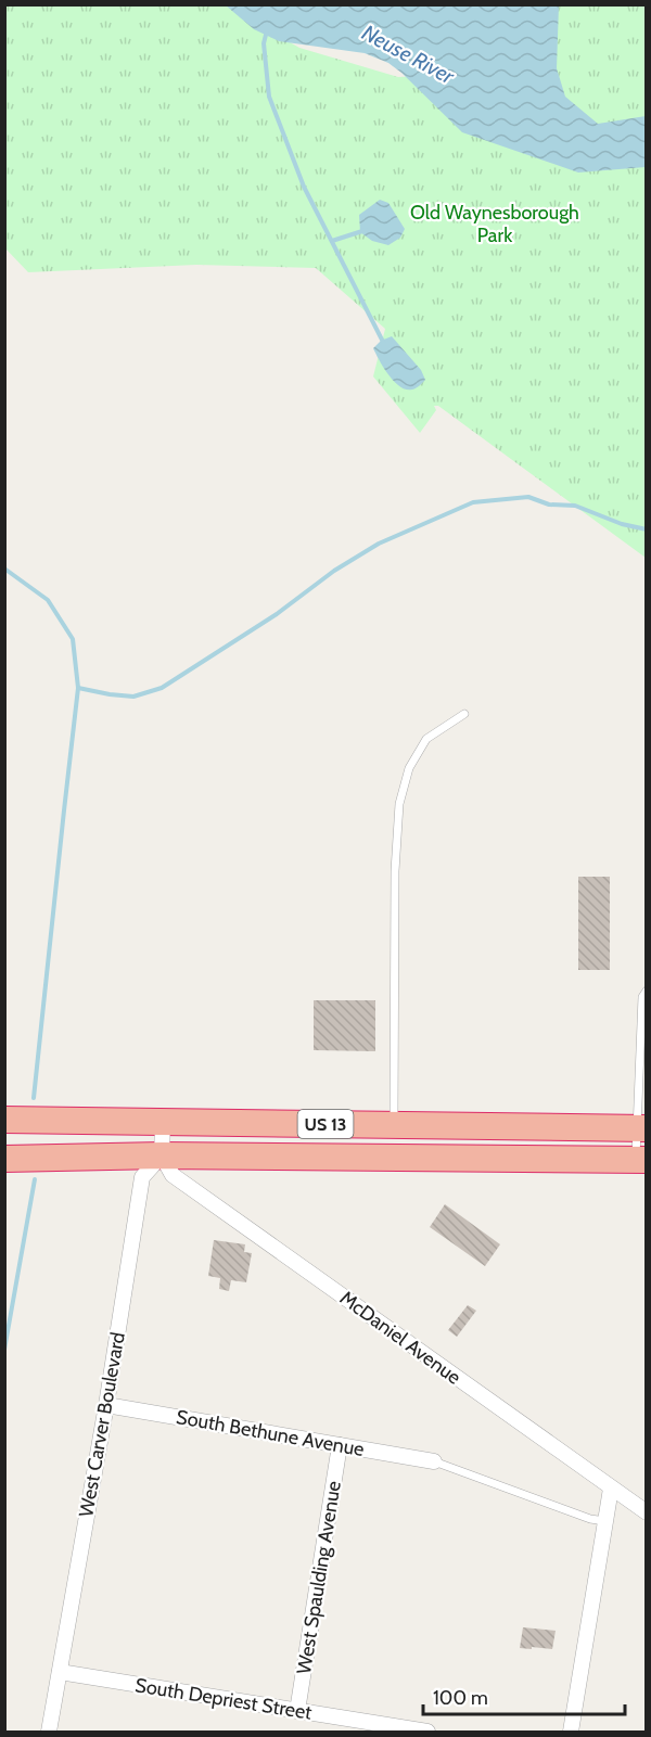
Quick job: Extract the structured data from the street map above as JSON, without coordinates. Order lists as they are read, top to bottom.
{
  "streets": {
    "highway": ["US 13"],
    "street": [
      "McDaniel Avenue",
      "West Carver Boulevard",
      "South Bethune Avenue",
      "West Spaulding Avenue",
      "South Depriest Street"
    ]
  },
  "crossings": [
    ["US 13", "McDaniel Avenue"],
    ["US 13", "West Carver Boulevard"],
    ["McDaniel Avenue", "West Carver Boulevard"],
    ["West Carver Boulevard", "South Bethune Avenue"],
    ["West Carver Boulevard", "South Depriest Street"],
    ["South Bethune Avenue", "West Spaulding Avenue"],
    ["West Spaulding Avenue", "South Depriest Street"]
  ],
  "water": ["Neuse River"],
  "parks": ["Old Waynesborough Park"],
  "scale_bar": "100 m"
}
